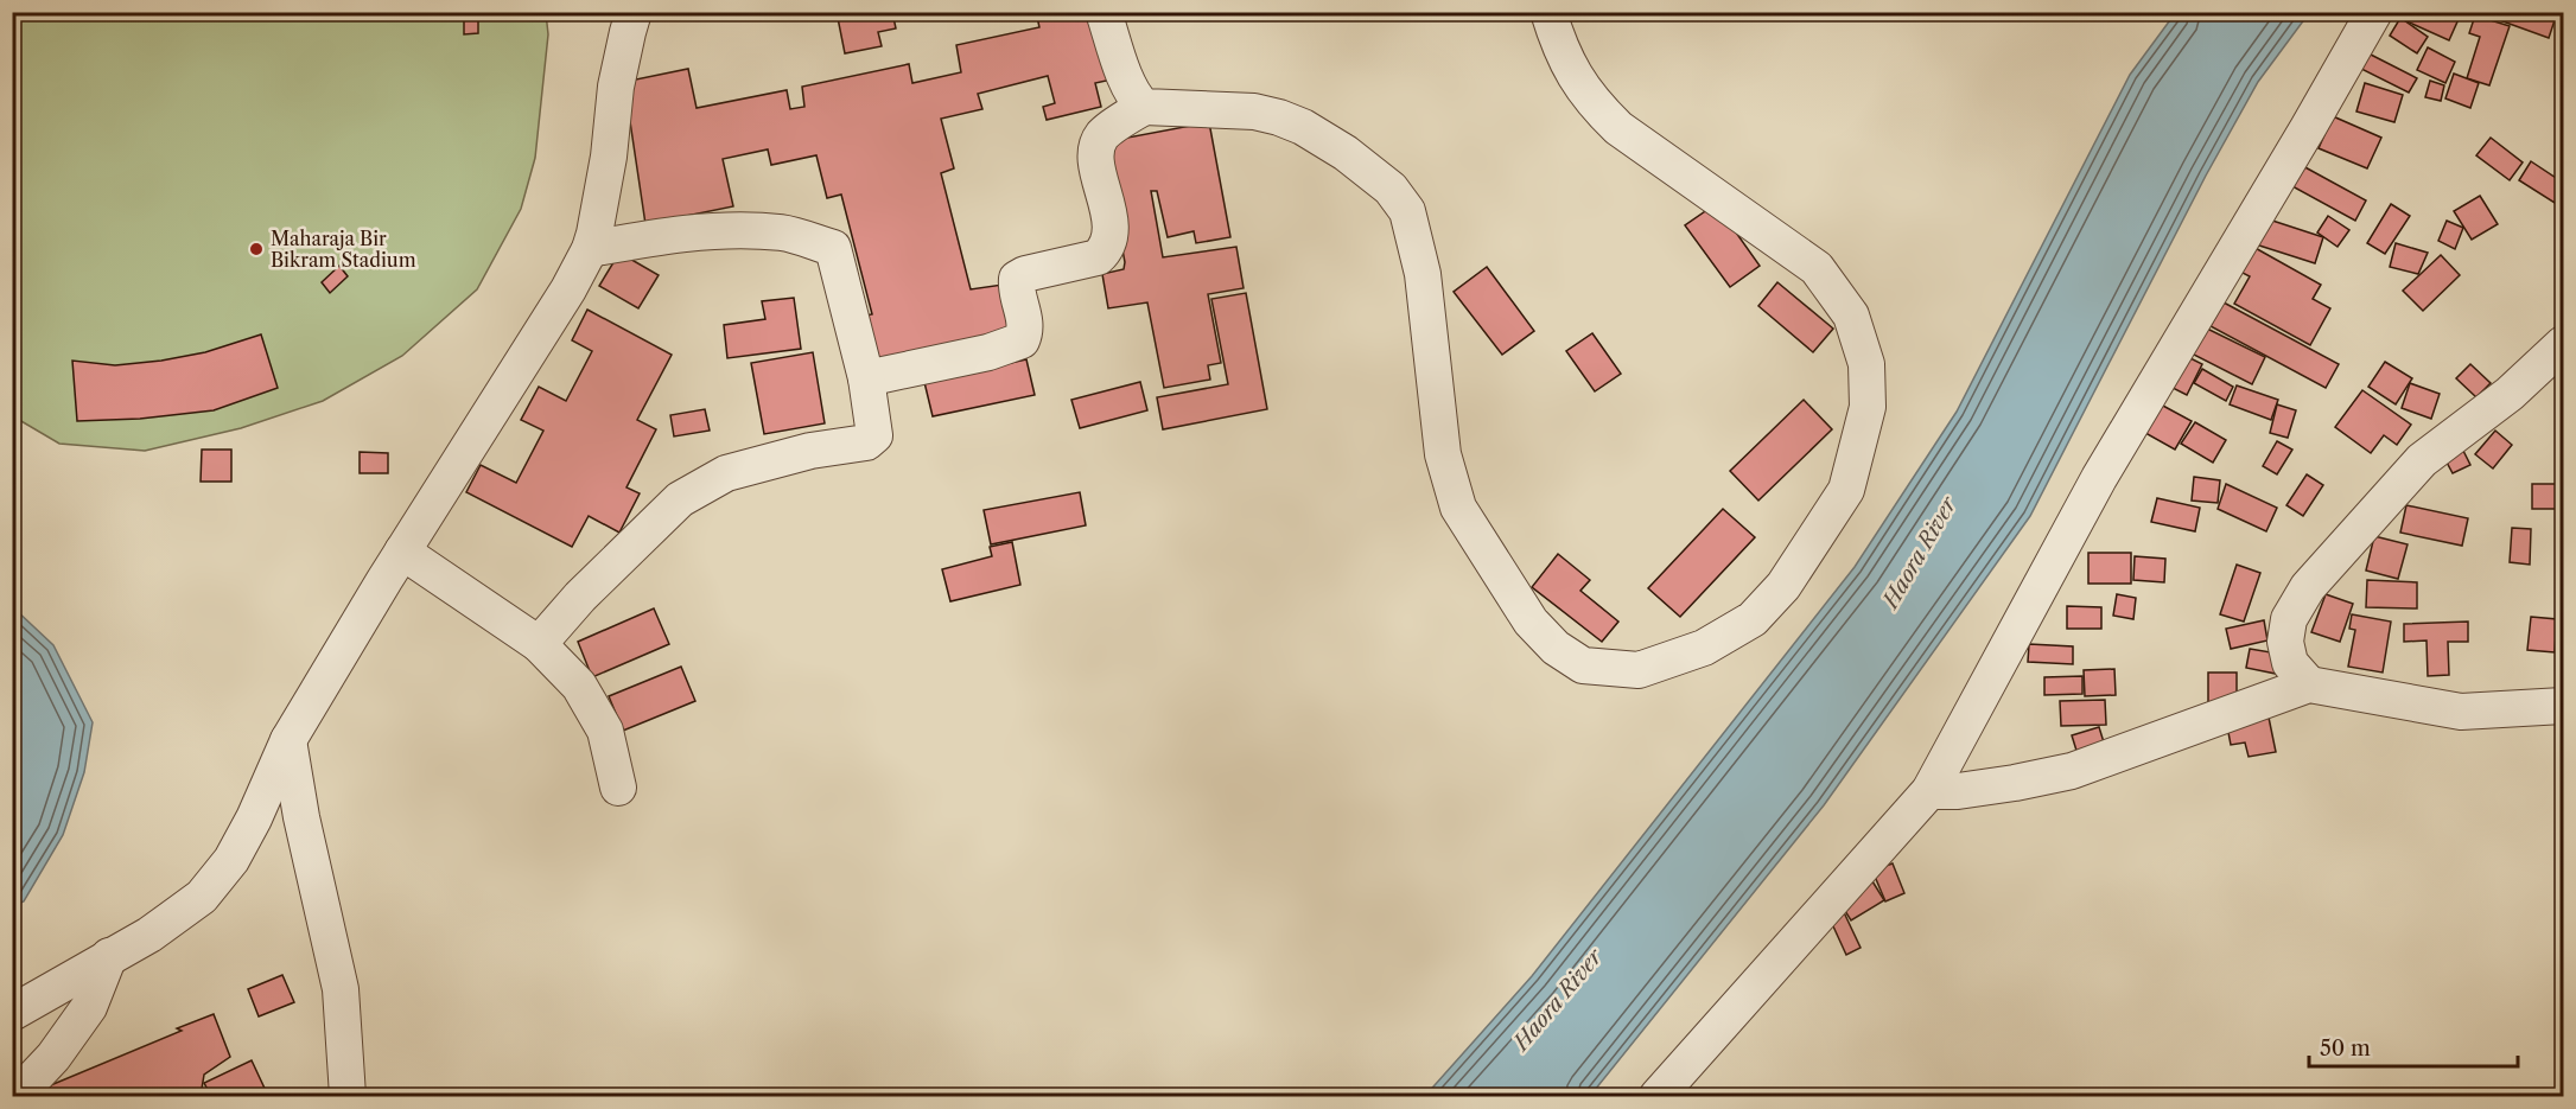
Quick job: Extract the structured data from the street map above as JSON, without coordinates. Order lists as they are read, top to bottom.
{
  "water": ["Haora River"],
  "places": ["Maharaja Bir Bikram Stadium"],
  "scale_bar": "50 m"
}
